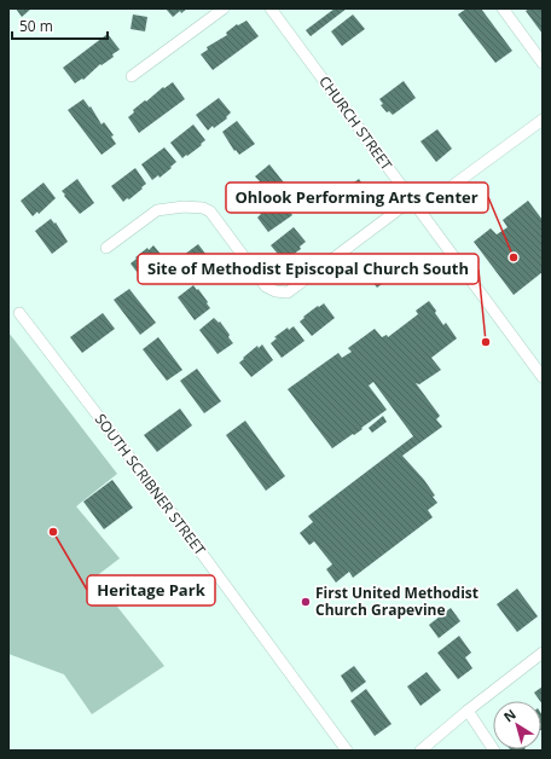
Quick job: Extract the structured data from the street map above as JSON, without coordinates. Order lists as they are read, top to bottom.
{
  "streets": {
    "street": ["CHURCH STREET", "SOUTH SCRIBNER STREET"]
  },
  "places": [
    "Ohlook Performing Arts Center",
    "Site of Methodist Episcopal Church South",
    "Heritage Park",
    "First United Methodist Church Grapevine"
  ],
  "scale_bar": "50 m",
  "north": "top left"
}
